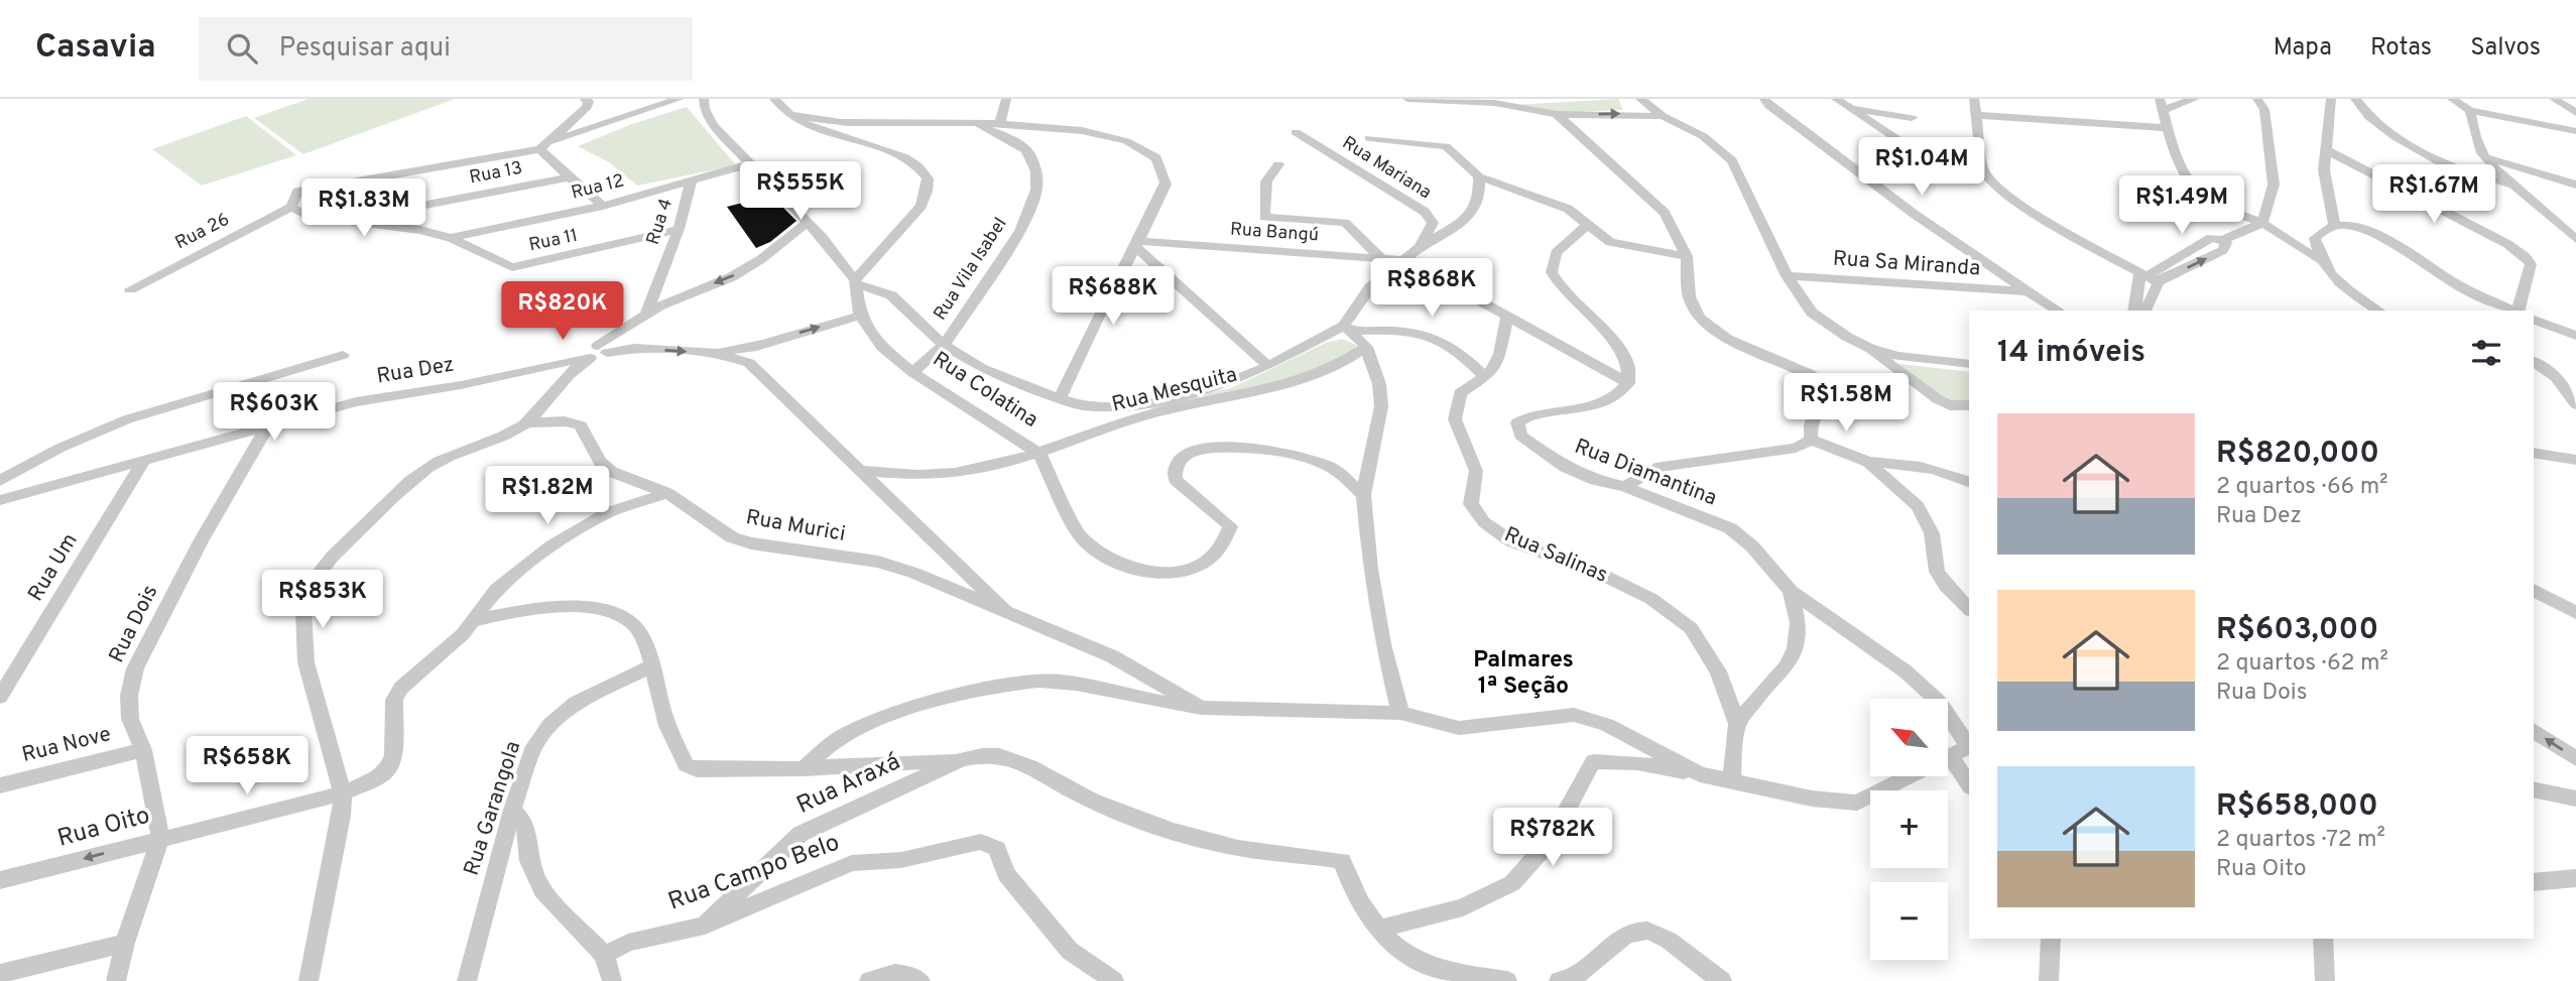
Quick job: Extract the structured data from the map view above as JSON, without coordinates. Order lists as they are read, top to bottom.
{
  "streets": {
    "street": [
      "Rua Mariana",
      "Rua 13",
      "Rua 12",
      "Rua 4",
      "Rua 26",
      "Rua Bangú",
      "Rua 11",
      "Rua Sa Miranda",
      "Rua Vila Isabel",
      "Rua Dez",
      "Rua Colatina",
      "Rua Mesquita",
      "Rua Diamantina",
      "Rua Murici",
      "Rua Salinas",
      "Rua Um",
      "Rua Dois",
      "Rua Nove",
      "Rua Araxá",
      "Rua Garangola",
      "Rua Oito",
      "Rua Campo Belo"
    ]
  },
  "crossings": [
    ["Rua 13", "Rua 11"],
    ["Rua 12", "Rua 4"],
    ["Rua 12", "Rua 11"],
    ["Rua 4", "Rua 11"],
    ["Rua 26", "Rua 11"],
    ["Rua Vila Isabel", "Rua Colatina"],
    ["Rua Dez", "Rua Um"],
    ["Rua Dez", "Rua Dois"],
    ["Rua Colatina", "Rua Mesquita"],
    ["Rua Dois", "Rua Nove"],
    ["Rua Dois", "Rua Oito"],
    ["Rua Araxá", "Rua Campo Belo"]
  ],
  "districts": ["Palmares 1ª Seção"],
  "north": "top left",
  "page": {
    "header": "Casavia",
    "search": "Pesquisar aqui",
    "nav": ["Mapa", "Rotas", "Salvos"],
    "price": [
      "R$1.04M",
      "R$555K",
      "R$1.67M",
      "R$1.49M",
      "R$1.83M",
      "R$868K",
      "R$688K",
      "R$820K",
      "R$1.58M",
      "R$603K",
      "R$1.82M",
      "R$853K",
      "R$658K",
      "R$782K"
    ],
    "heading": "14 imóveis",
    "list": [
      {
        "name": "R$820,000",
        "note": "2 quartos · 66 m² · Rua Dez"
      },
      {
        "name": "R$603,000",
        "note": "2 quartos · 62 m² · Rua Dois"
      },
      {
        "name": "R$658,000",
        "note": "2 quartos · 72 m² · Rua Oito"
      }
    ],
    "map_buttons": ["+", "−"]
  }
}
